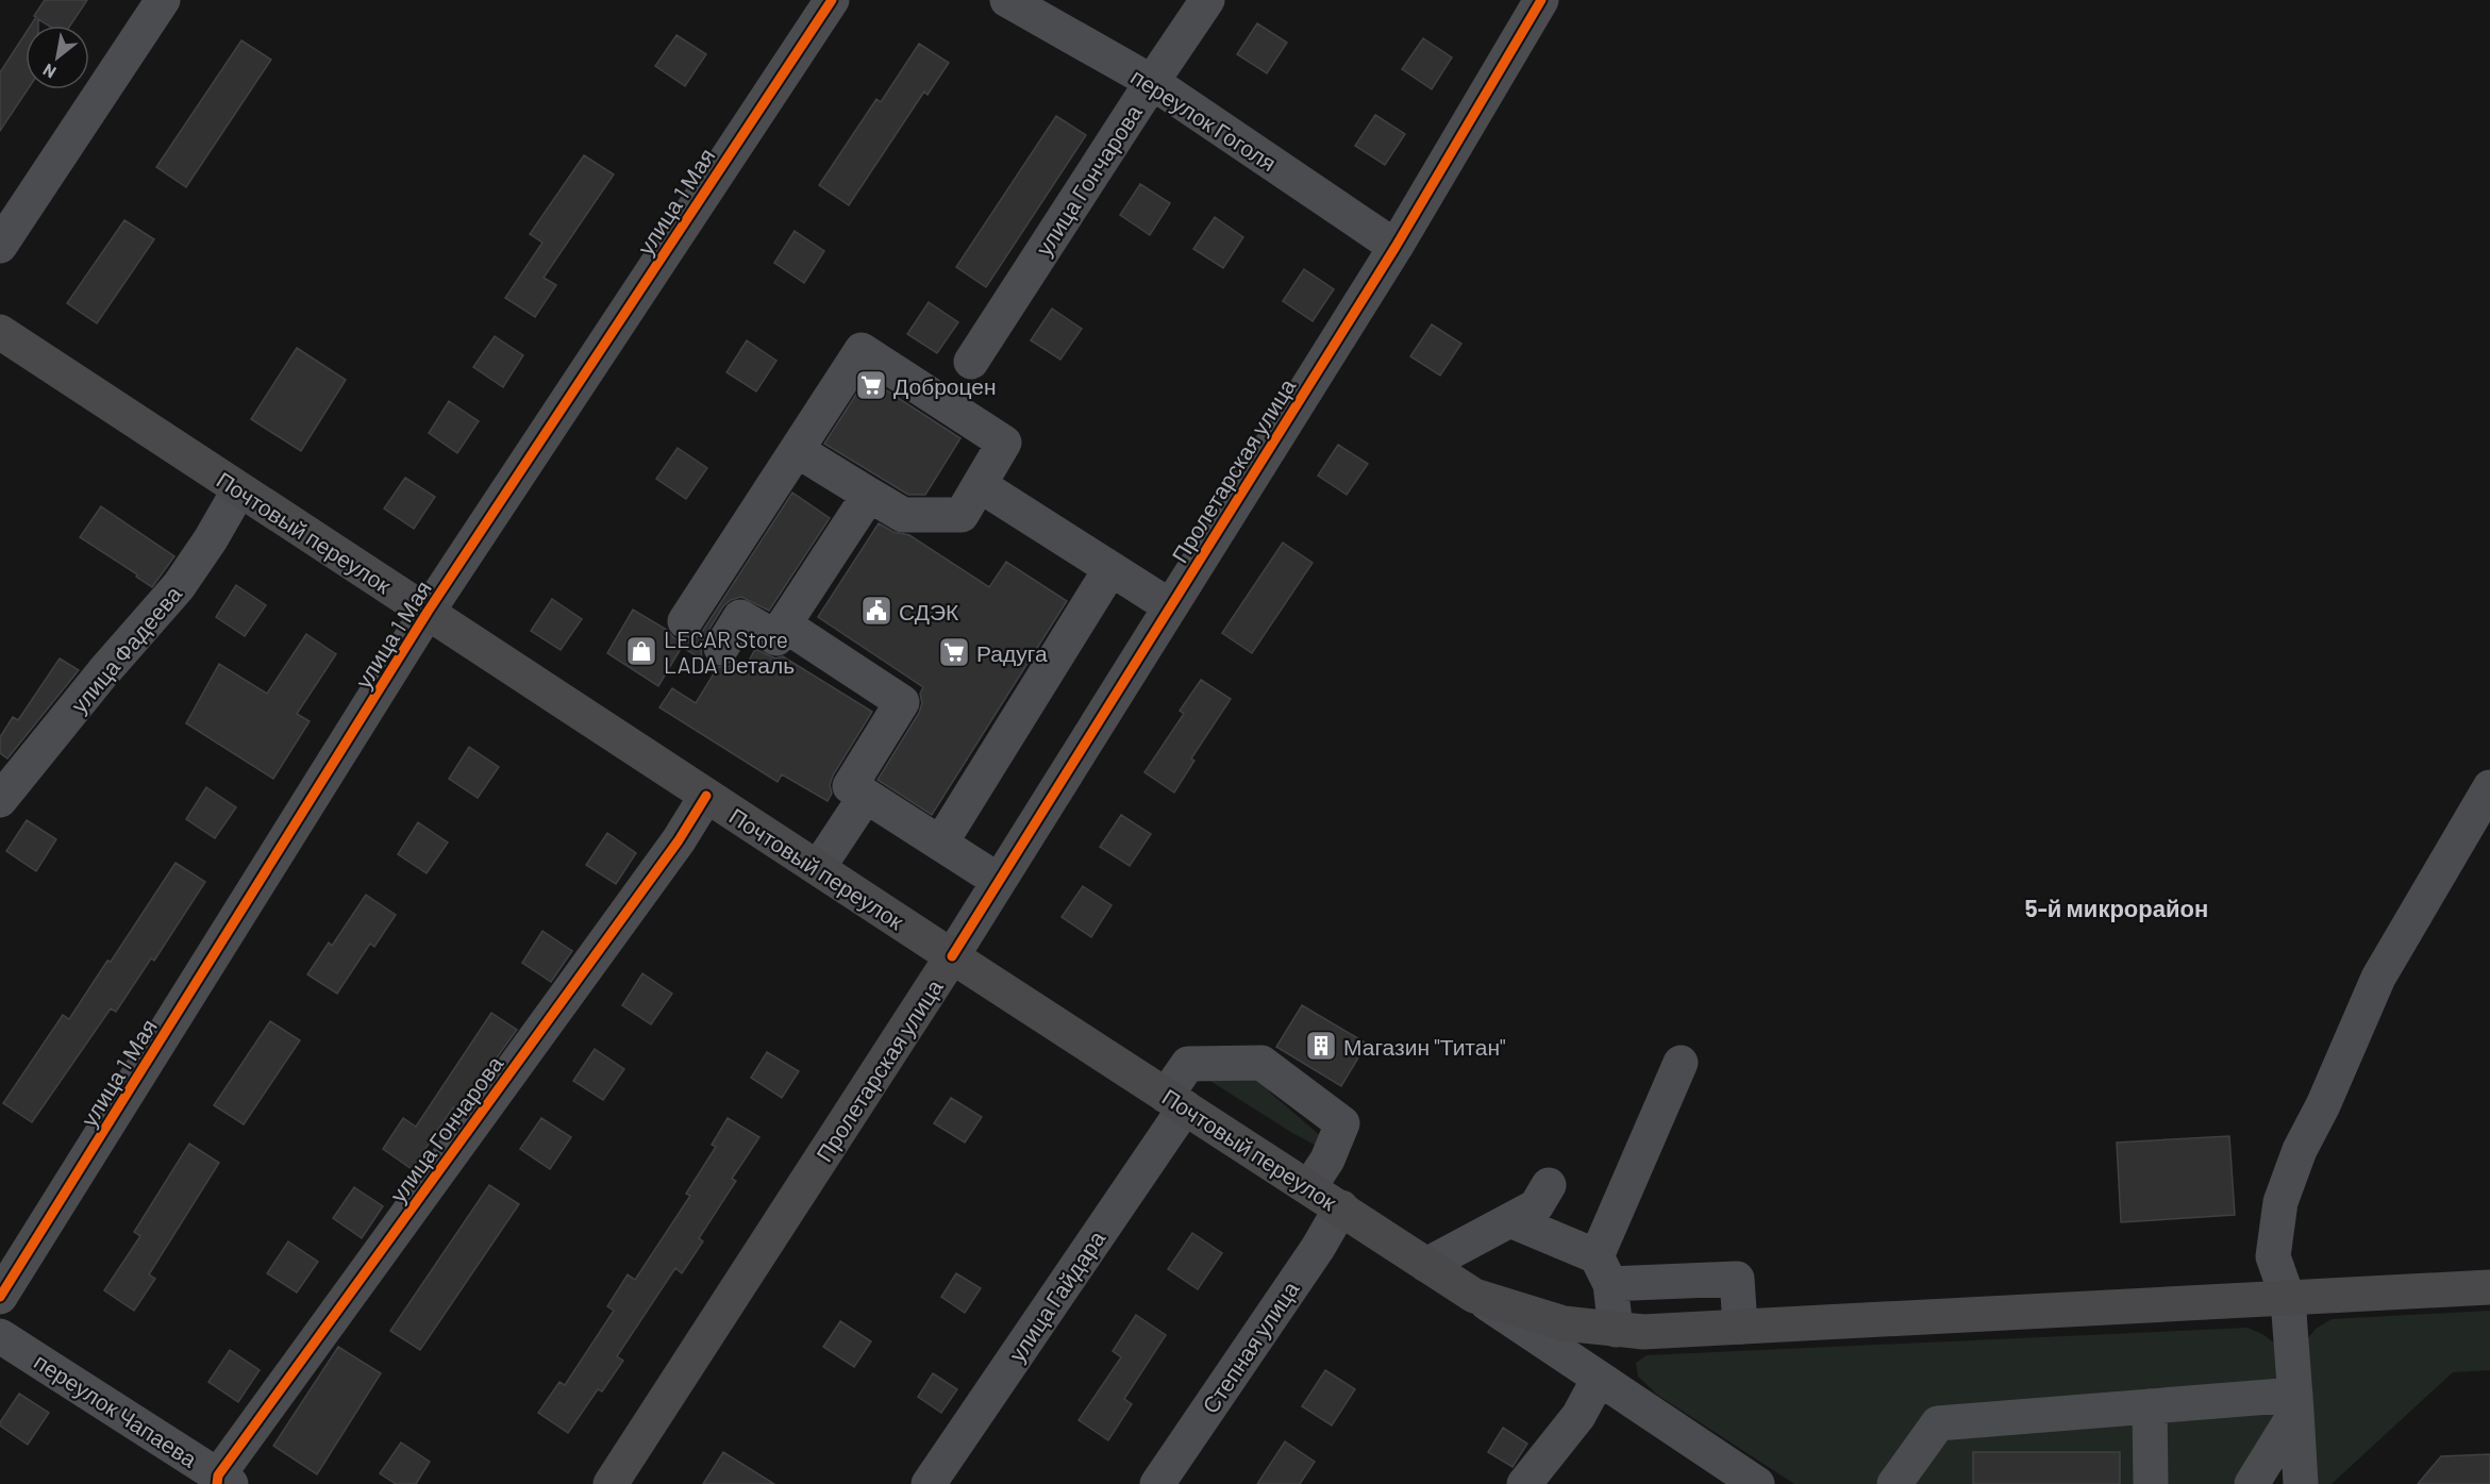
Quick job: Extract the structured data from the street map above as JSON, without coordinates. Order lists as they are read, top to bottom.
{
  "streets": {
    "main road": ["Пролетарская улица", "Почтовый переулок"],
    "street": [
      "переулок Гоголя",
      "улица Гончарова",
      "улица 1 Мая",
      "улица Фадеева",
      "улица Гайдара",
      "Степная улица",
      "переулок Чапаева"
    ]
  },
  "crossings": [
    ["переулок Гоголя", "улица Гончарова"],
    ["переулок Гоголя", "Пролетарская улица"],
    ["улица Гончарова", "Почтовый переулок"],
    ["улица Гончарова", "переулок Чапаева"],
    ["улица 1 Мая", "Почтовый переулок"],
    ["Пролетарская улица", "Почтовый переулок"],
    ["Почтовый переулок", "улица Фадеева"],
    ["Почтовый переулок", "улица Гайдара"],
    ["Почтовый переулок", "Степная улица"]
  ],
  "districts": ["5-й микрорайон"],
  "places": {
    "supermarket": ["Доброцен", "Радуга"],
    "public building": ["СДЭК"],
    "shop": ["LECAR Store LADA Dеталь"],
    "building": ["Магазин \"Титан\""]
  },
  "north": "bottom left"
}
